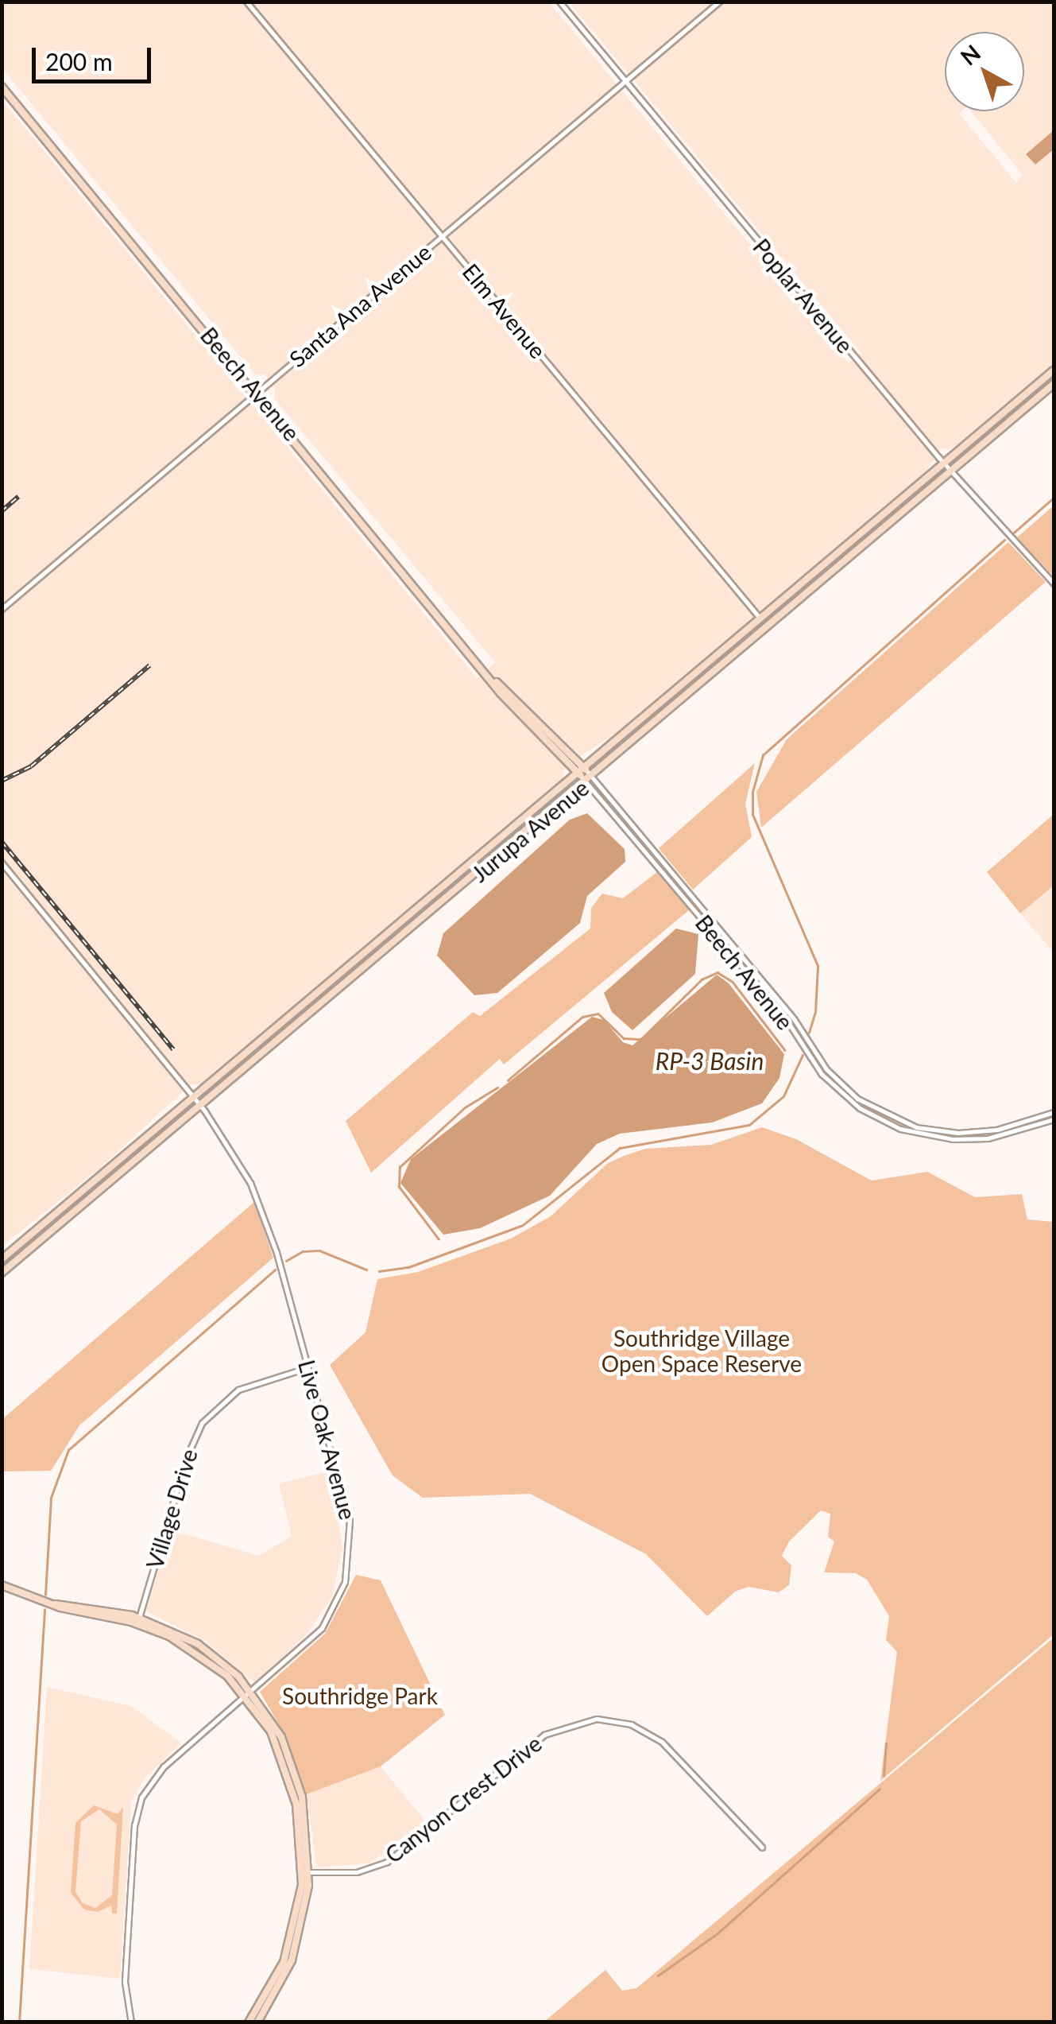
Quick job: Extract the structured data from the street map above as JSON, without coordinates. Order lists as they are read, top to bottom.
{
  "streets": {
    "main road": ["Beech Avenue", "Jurupa Avenue"],
    "street": [
      "Poplar Avenue",
      "Santa Ana Avenue",
      "Elm Avenue",
      "Live Oak Avenue",
      "Village Drive",
      "Canyon Crest Drive"
    ]
  },
  "crossings": [
    ["Poplar Avenue", "Santa Ana Avenue"],
    ["Poplar Avenue", "Jurupa Avenue"],
    ["Santa Ana Avenue", "Elm Avenue"],
    ["Santa Ana Avenue", "Beech Avenue"],
    ["Elm Avenue", "Jurupa Avenue"],
    ["Beech Avenue", "Jurupa Avenue"],
    ["Jurupa Avenue", "Live Oak Avenue"],
    ["Live Oak Avenue", "Village Drive"]
  ],
  "water": ["RP-3 Basin"],
  "parks": ["Southridge Village Open Space Reserve", "Southridge Park"],
  "scale_bar": "200 m",
  "north": "top left"
}
